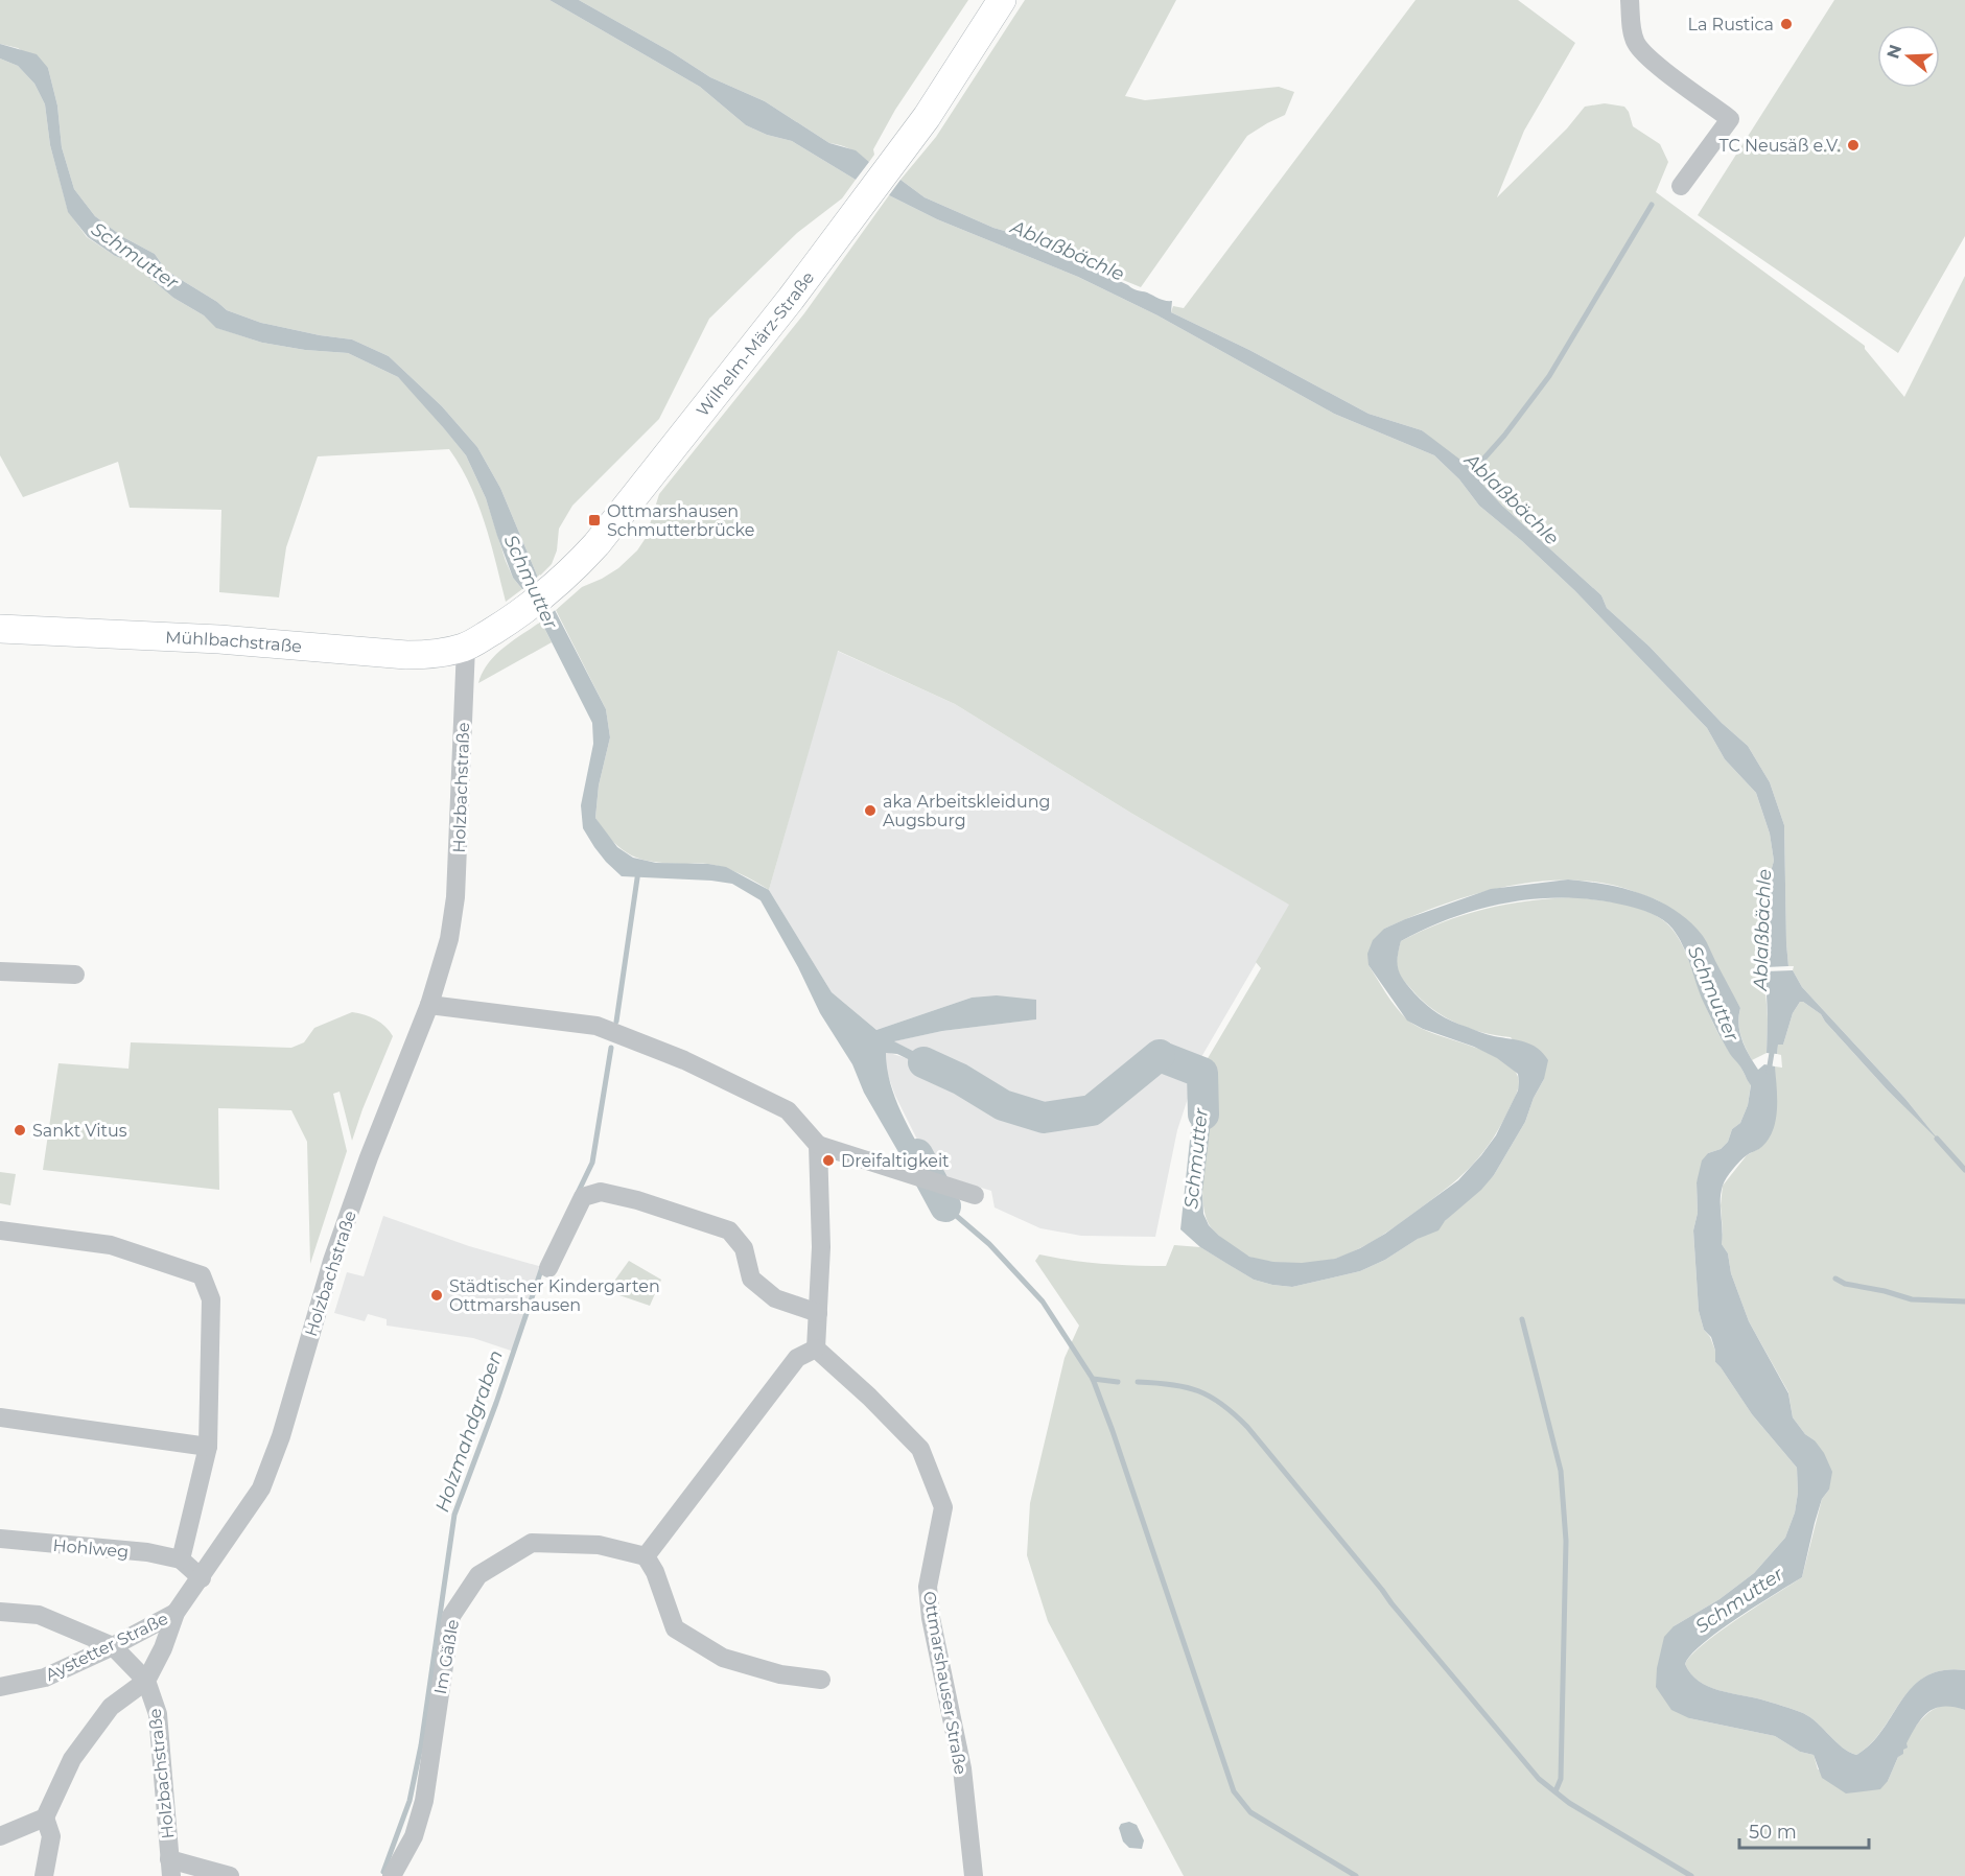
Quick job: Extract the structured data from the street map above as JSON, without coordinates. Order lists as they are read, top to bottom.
{
  "streets": {
    "street": [
      "Wilhelm-März-Straße",
      "Mühlbachstraße",
      "Holzbachstraße",
      "Hohlweg",
      "Aystetter Straße",
      "Im Gäßle",
      "Ottmarshauser Straße"
    ]
  },
  "crossings": [
    ["Wilhelm-März-Straße", "Mühlbachstraße"],
    ["Wilhelm-März-Straße", "Holzbachstraße"],
    ["Mühlbachstraße", "Holzbachstraße"],
    ["Holzbachstraße", "Aystetter Straße"]
  ],
  "water": ["Ablaßbächle", "Schmutter", "Holzmahdgraben"],
  "places": {
    "other": [
      "La Rustica",
      "TC Neusäß e.V.",
      "aka Arbeitskleidung Augsburg",
      "Sankt Vitus",
      "Dreifaltigkeit",
      "Städtischer Kindergarten Ottmarshausen"
    ],
    "transit": ["Ottmarshausen Schmutterbrücke"]
  },
  "scale_bar": "50 m",
  "north": "left"
}
